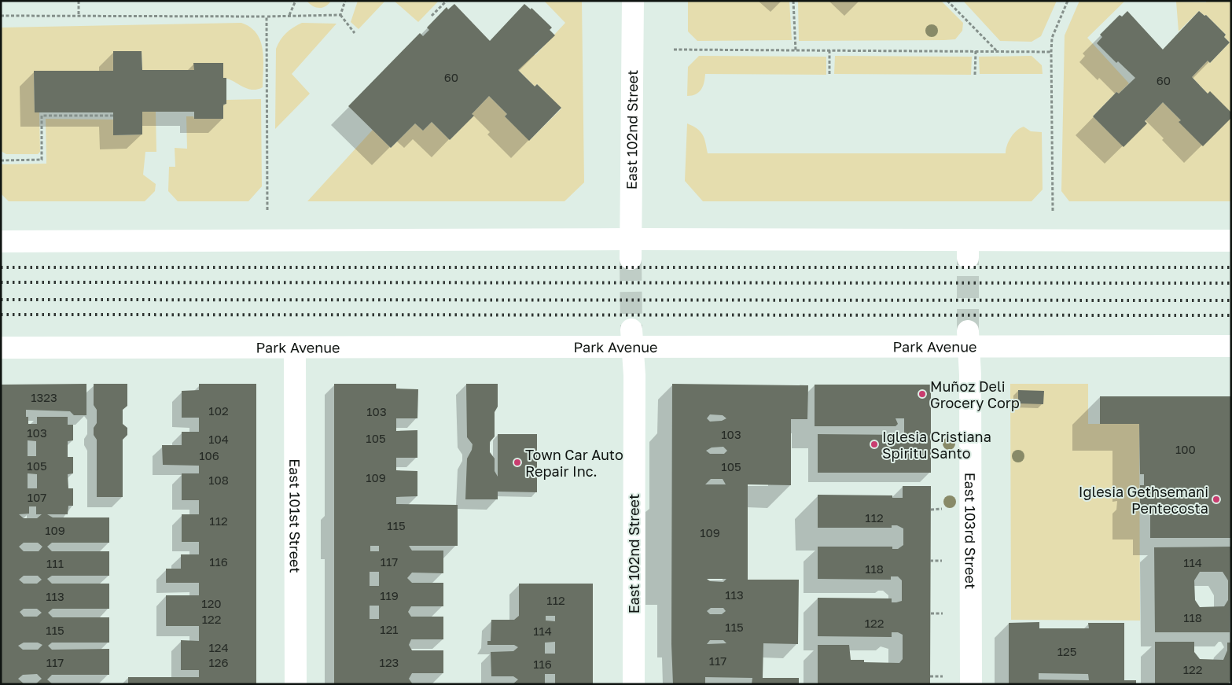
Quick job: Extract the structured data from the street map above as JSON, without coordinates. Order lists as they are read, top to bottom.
{
  "streets": {
    "main road": [
      "East 102nd Street",
      "Park Avenue",
      "East 101st Street",
      "East 103rd Street"
    ]
  },
  "crossings": [
    ["East 102nd Street", "Park Avenue"],
    ["Park Avenue", "East 101st Street"],
    ["Park Avenue", "East 103rd Street"]
  ],
  "places": [
    "Muñoz Deli Grocery Corp",
    "Iglesia Cristiana Spiritu Santo",
    "Town Car Auto Repair Inc.",
    "Iglesia Gethsemani Pentecosta"
  ],
  "house_numbers": [
    "60",
    "60",
    "1323",
    "102",
    "103",
    "103",
    "103",
    "105",
    "104",
    "100",
    "106",
    "105",
    "105",
    "109",
    "108",
    "107",
    "112",
    "112",
    "115",
    "109",
    "109",
    "116",
    "117",
    "114",
    "111",
    "118",
    "113",
    "119",
    "113",
    "112",
    "120",
    "118",
    "122",
    "122",
    "115",
    "121",
    "115",
    "114",
    "124",
    "125",
    "117",
    "117",
    "126",
    "123",
    "116",
    "122"
  ]
}
